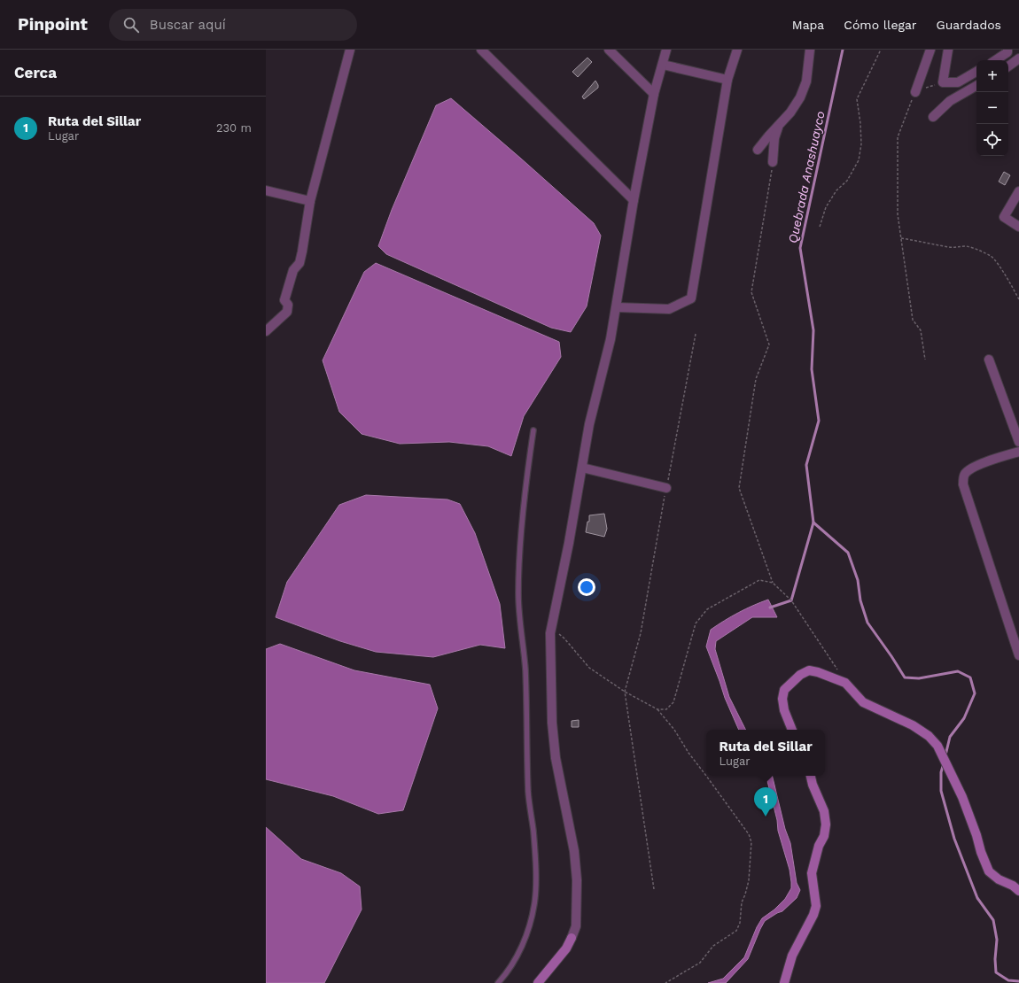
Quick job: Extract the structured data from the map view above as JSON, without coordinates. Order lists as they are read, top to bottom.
{
  "water": ["Quebrada Anashuayco"],
  "page": {
    "header": "Pinpoint",
    "search": "Buscar aquí",
    "nav": ["Mapa", "Cómo llegar", "Guardados"],
    "heading": "Cerca",
    "map_buttons": ["+", "−"],
    "list": [
      {
        "mark": "1",
        "name": "Ruta del Sillar",
        "note": "Lugar",
        "value": "230 m"
      }
    ],
    "popup": ["Ruta del Sillar", "Lugar"],
    "pins": "1"
  }
}
